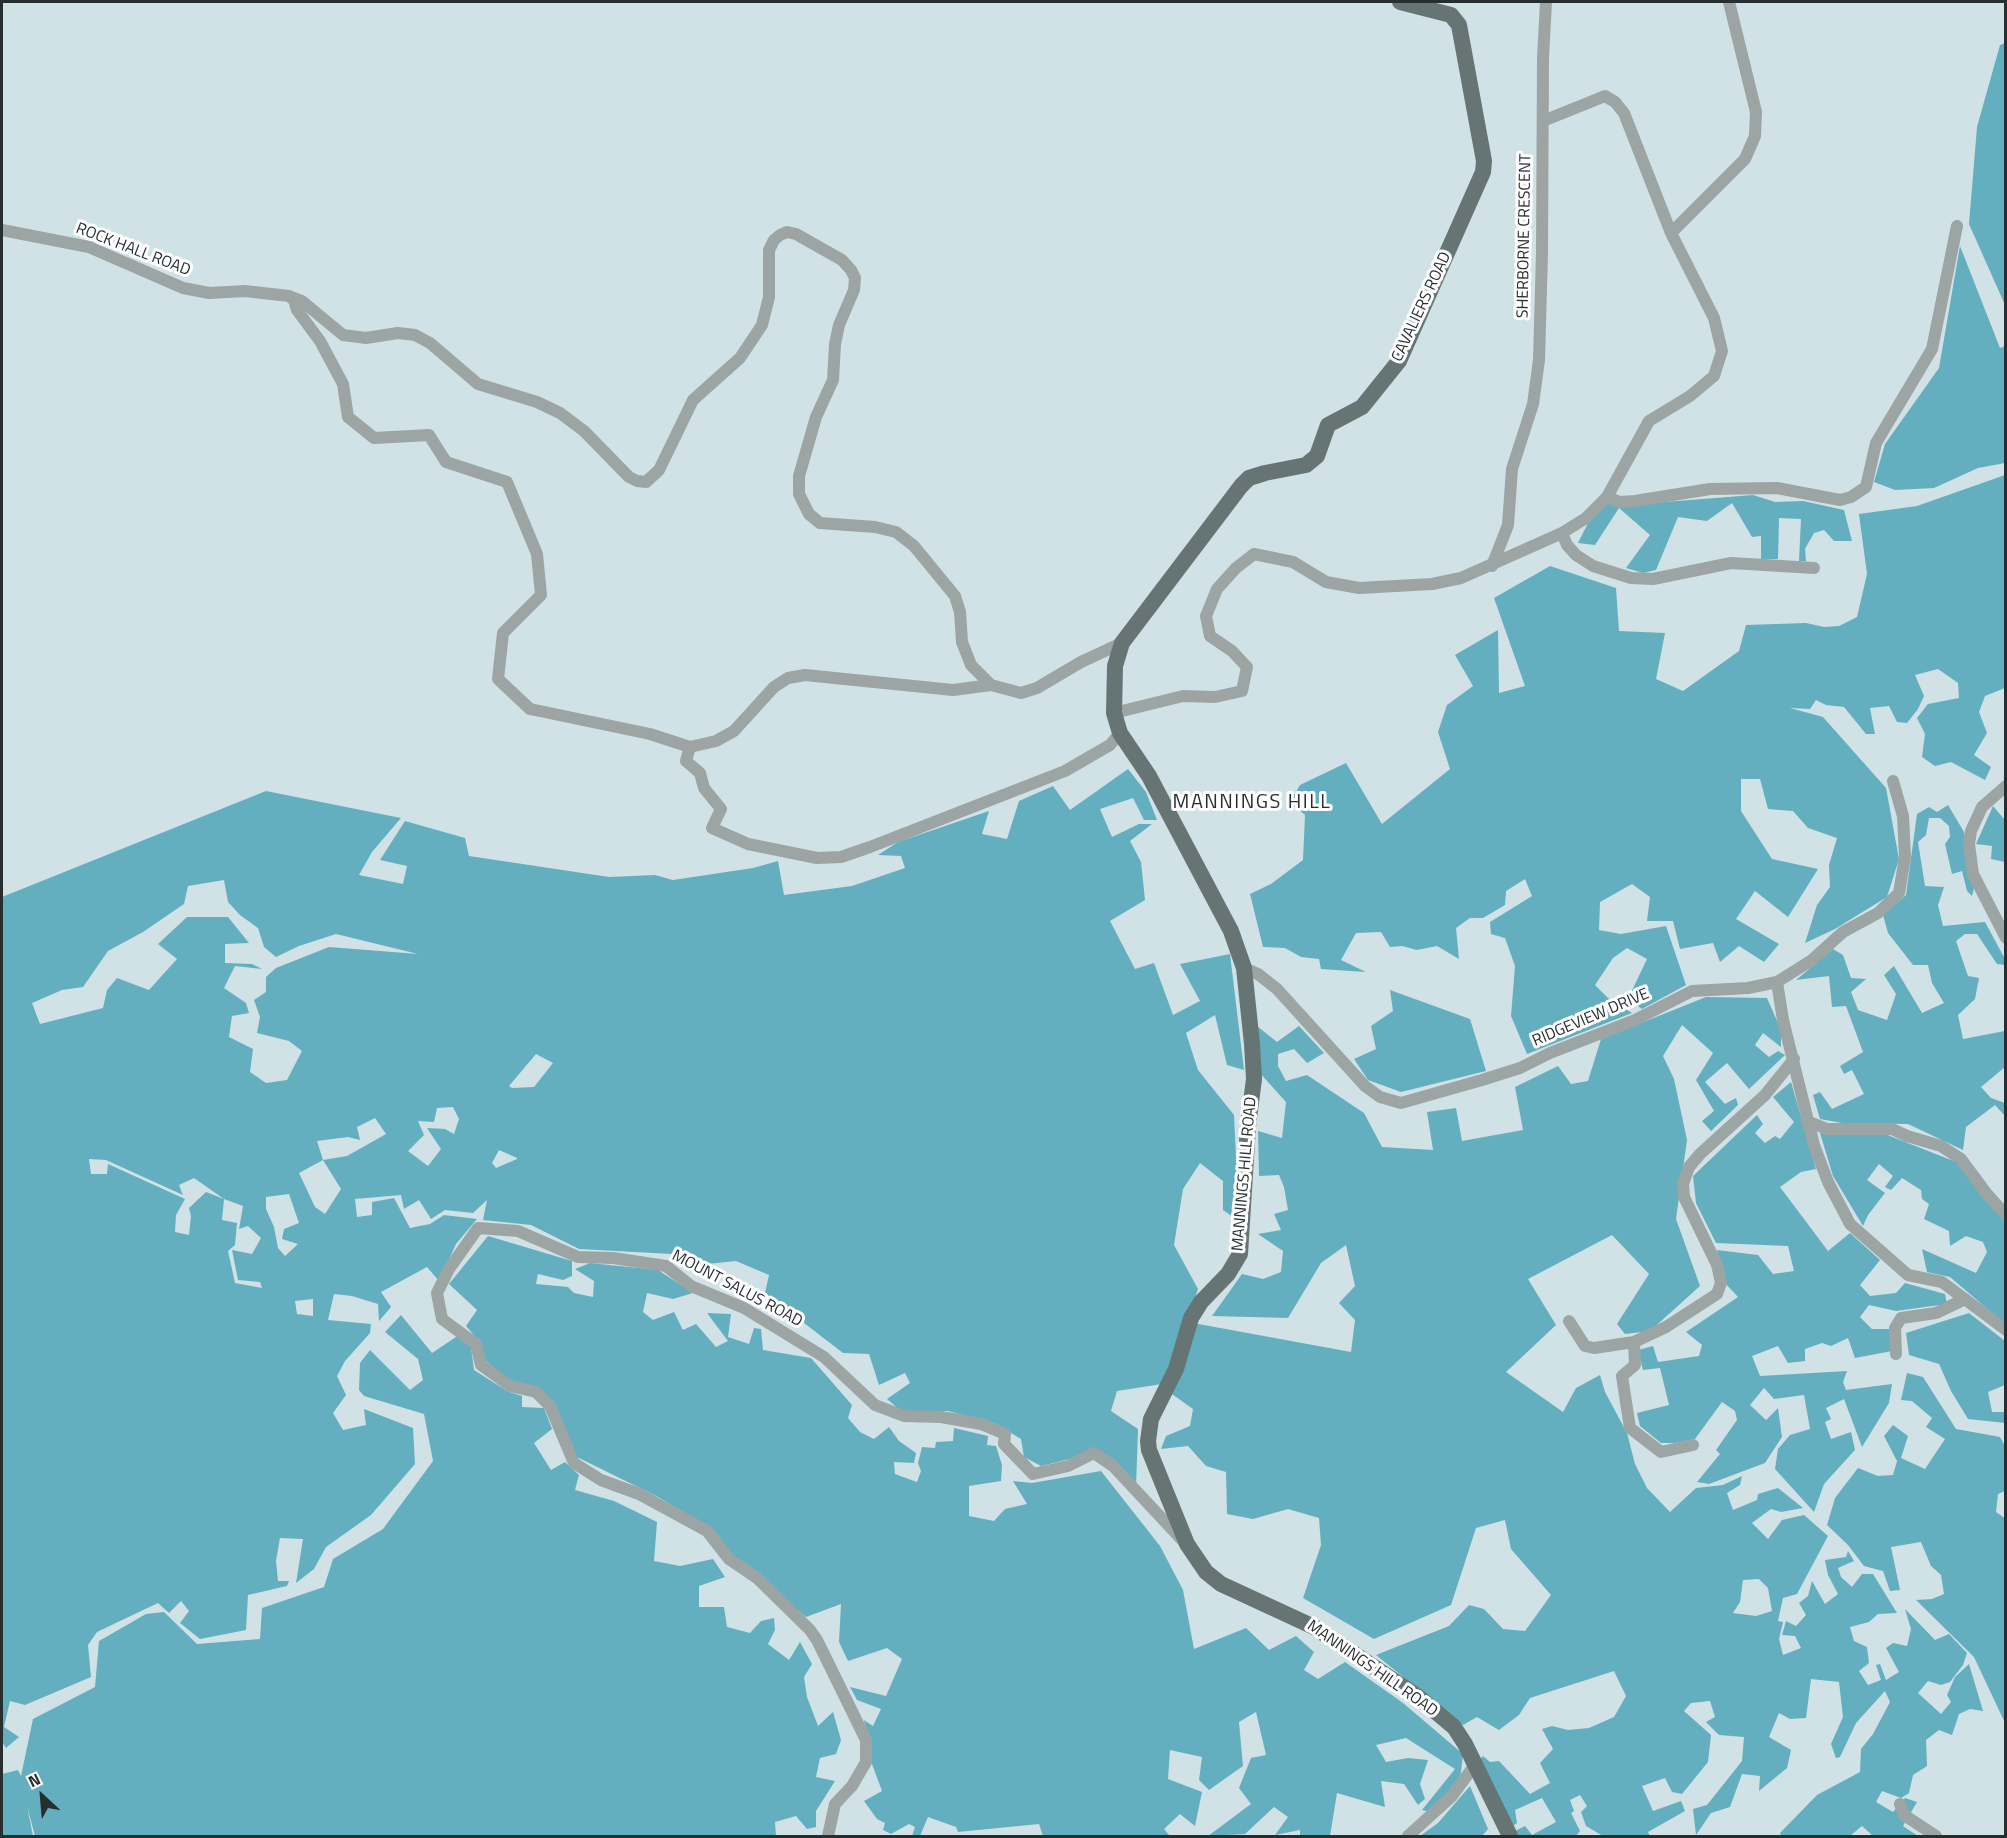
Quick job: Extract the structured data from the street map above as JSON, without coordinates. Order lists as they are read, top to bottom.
{
  "streets": {
    "main road": ["CAVALIERS ROAD", "MANNINGS HILL ROAD"],
    "street": [
      "SHERBORNE CRESCENT",
      "ROCK HALL ROAD",
      "RIDGEVIEW DRIVE",
      "MOUNT SALUS ROAD"
    ]
  },
  "crossings": [
    ["CAVALIERS ROAD", "MANNINGS HILL ROAD"],
    ["RIDGEVIEW DRIVE", "MANNINGS HILL ROAD"],
    ["MANNINGS HILL ROAD", "MOUNT SALUS ROAD"]
  ],
  "districts": ["MANNINGS HILL"],
  "north": "top left"
}
